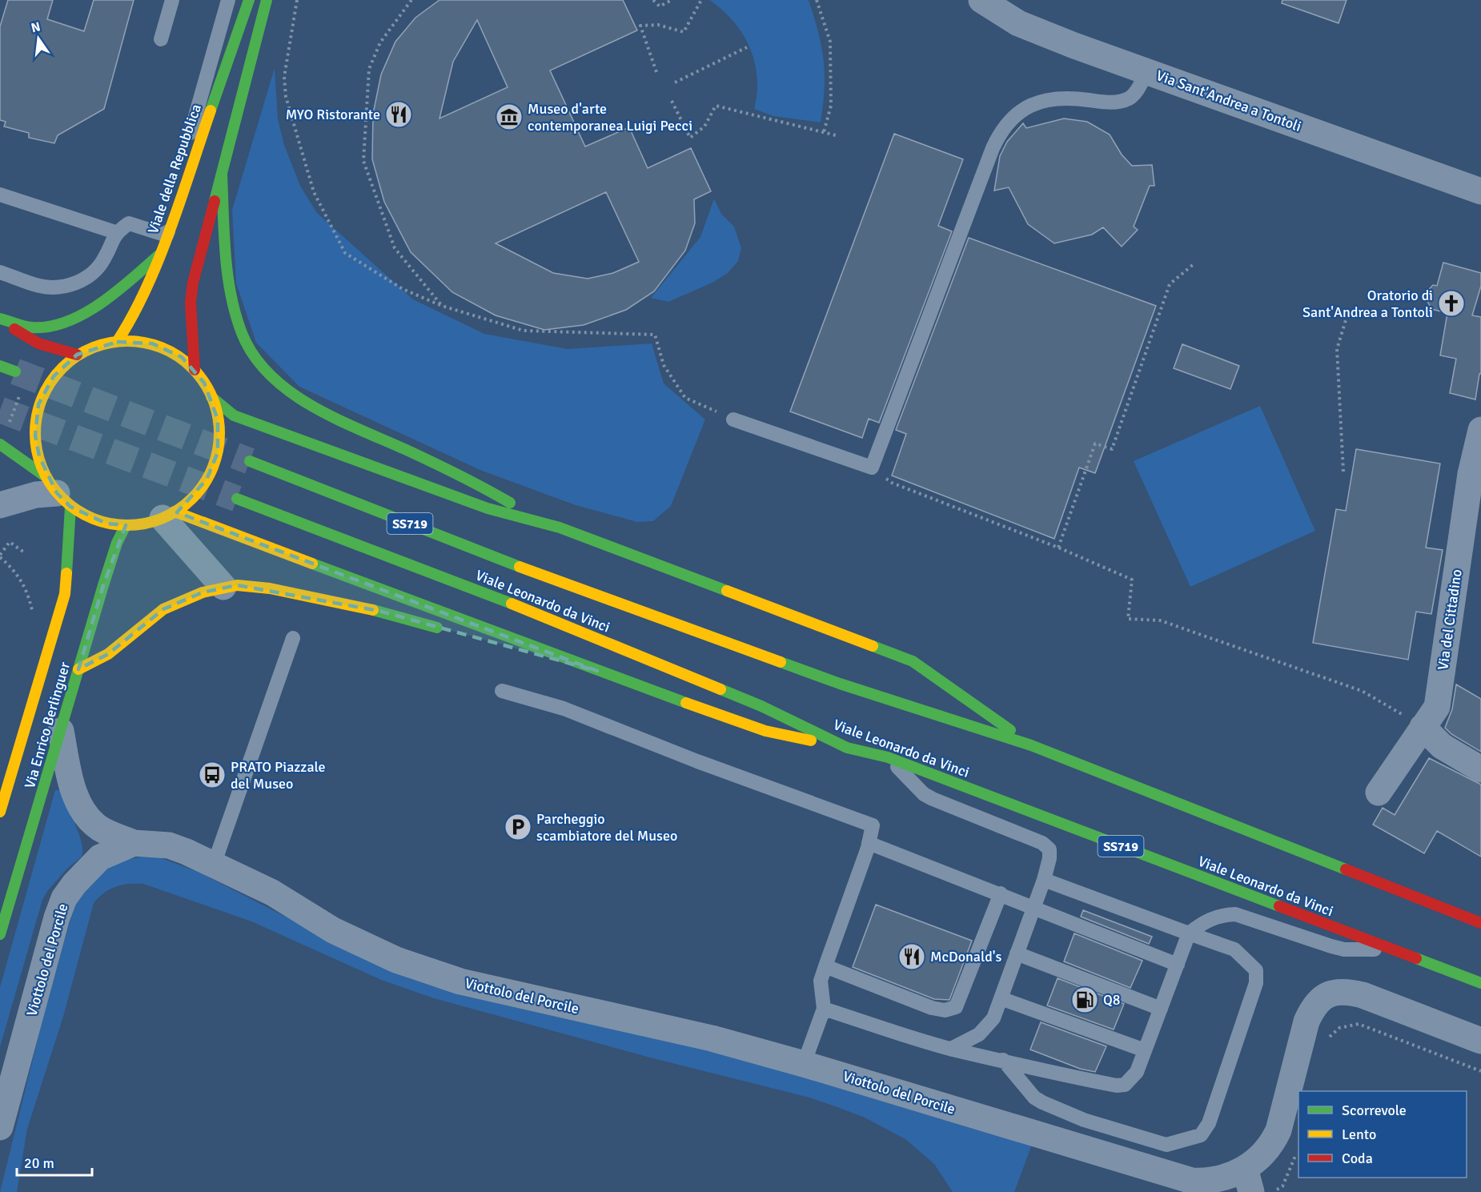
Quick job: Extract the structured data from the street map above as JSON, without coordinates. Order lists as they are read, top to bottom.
{
  "streets": {
    "main road": [
      "Viale della Repubblica",
      "SS719",
      "Viale Leonardo da Vinci",
      "Via Enrico Berlinguer"
    ],
    "street": ["Via Sant'Andrea a Tontoli", "Via del Cittadino", "Viottolo del Porcile"]
  },
  "places": {
    "restaurant": ["MYO Ristorante", "McDonald's"],
    "museum": ["Museo d'arte contemporanea Luigi Pecci"],
    "church": ["Oratorio di Sant'Andrea a Tontoli"],
    "bus stop": ["PRATO Piazzale del Museo"],
    "parking": ["Parcheggio scambiatore del Museo"],
    "fuel station": ["Q8"]
  },
  "legend": ["Scorrevole", "Lento", "Coda"],
  "scale_bar": "20 m",
  "north": "top"
}
